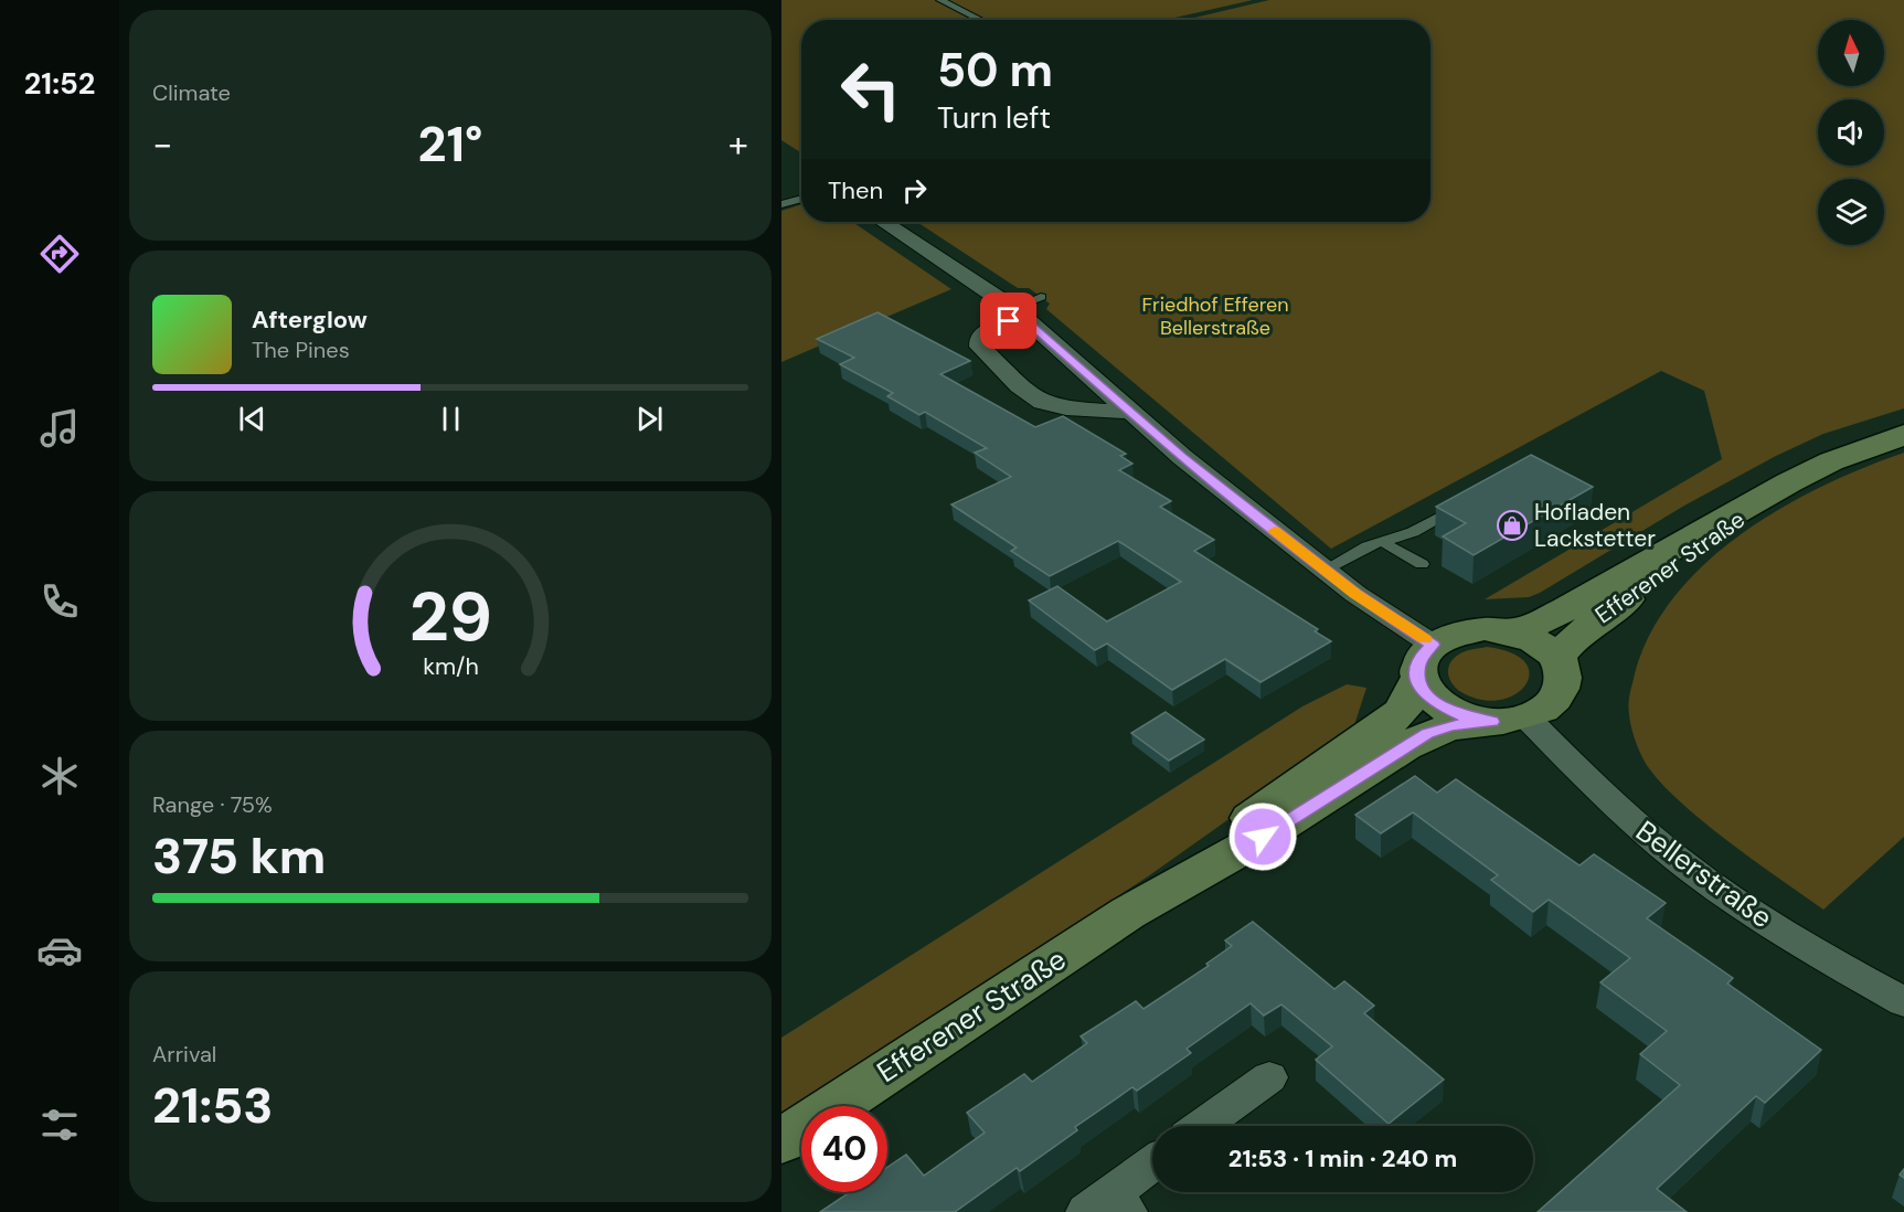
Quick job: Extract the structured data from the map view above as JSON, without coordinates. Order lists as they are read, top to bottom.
{
  "streets": {
    "street": ["Efferener Straße", "Bellerstraße"]
  },
  "crossings": [
    ["Efferener Straße", "Bellerstraße"]
  ],
  "parks": ["Friedhof Efferen Bellerstraße"],
  "places": {
    "shop": ["Hofladen Lackstetter"]
  },
  "north": "top",
  "page": {
    "tabs": "21:52",
    "tile": [
      "Climate",
      ["Range · 75%", "375 km"],
      ["Arrival", "21:53"]
    ],
    "turn": ["50 m", "Turn left"],
    "heat": ["−", "21°", "+"],
    "then": "Then",
    "song": ["Afterglow", "The Pines"],
    "limit": "40",
    "trip": "21:53 · 1 min · 240 m",
    "gauge": ["29", "km/h"]
  }
}
